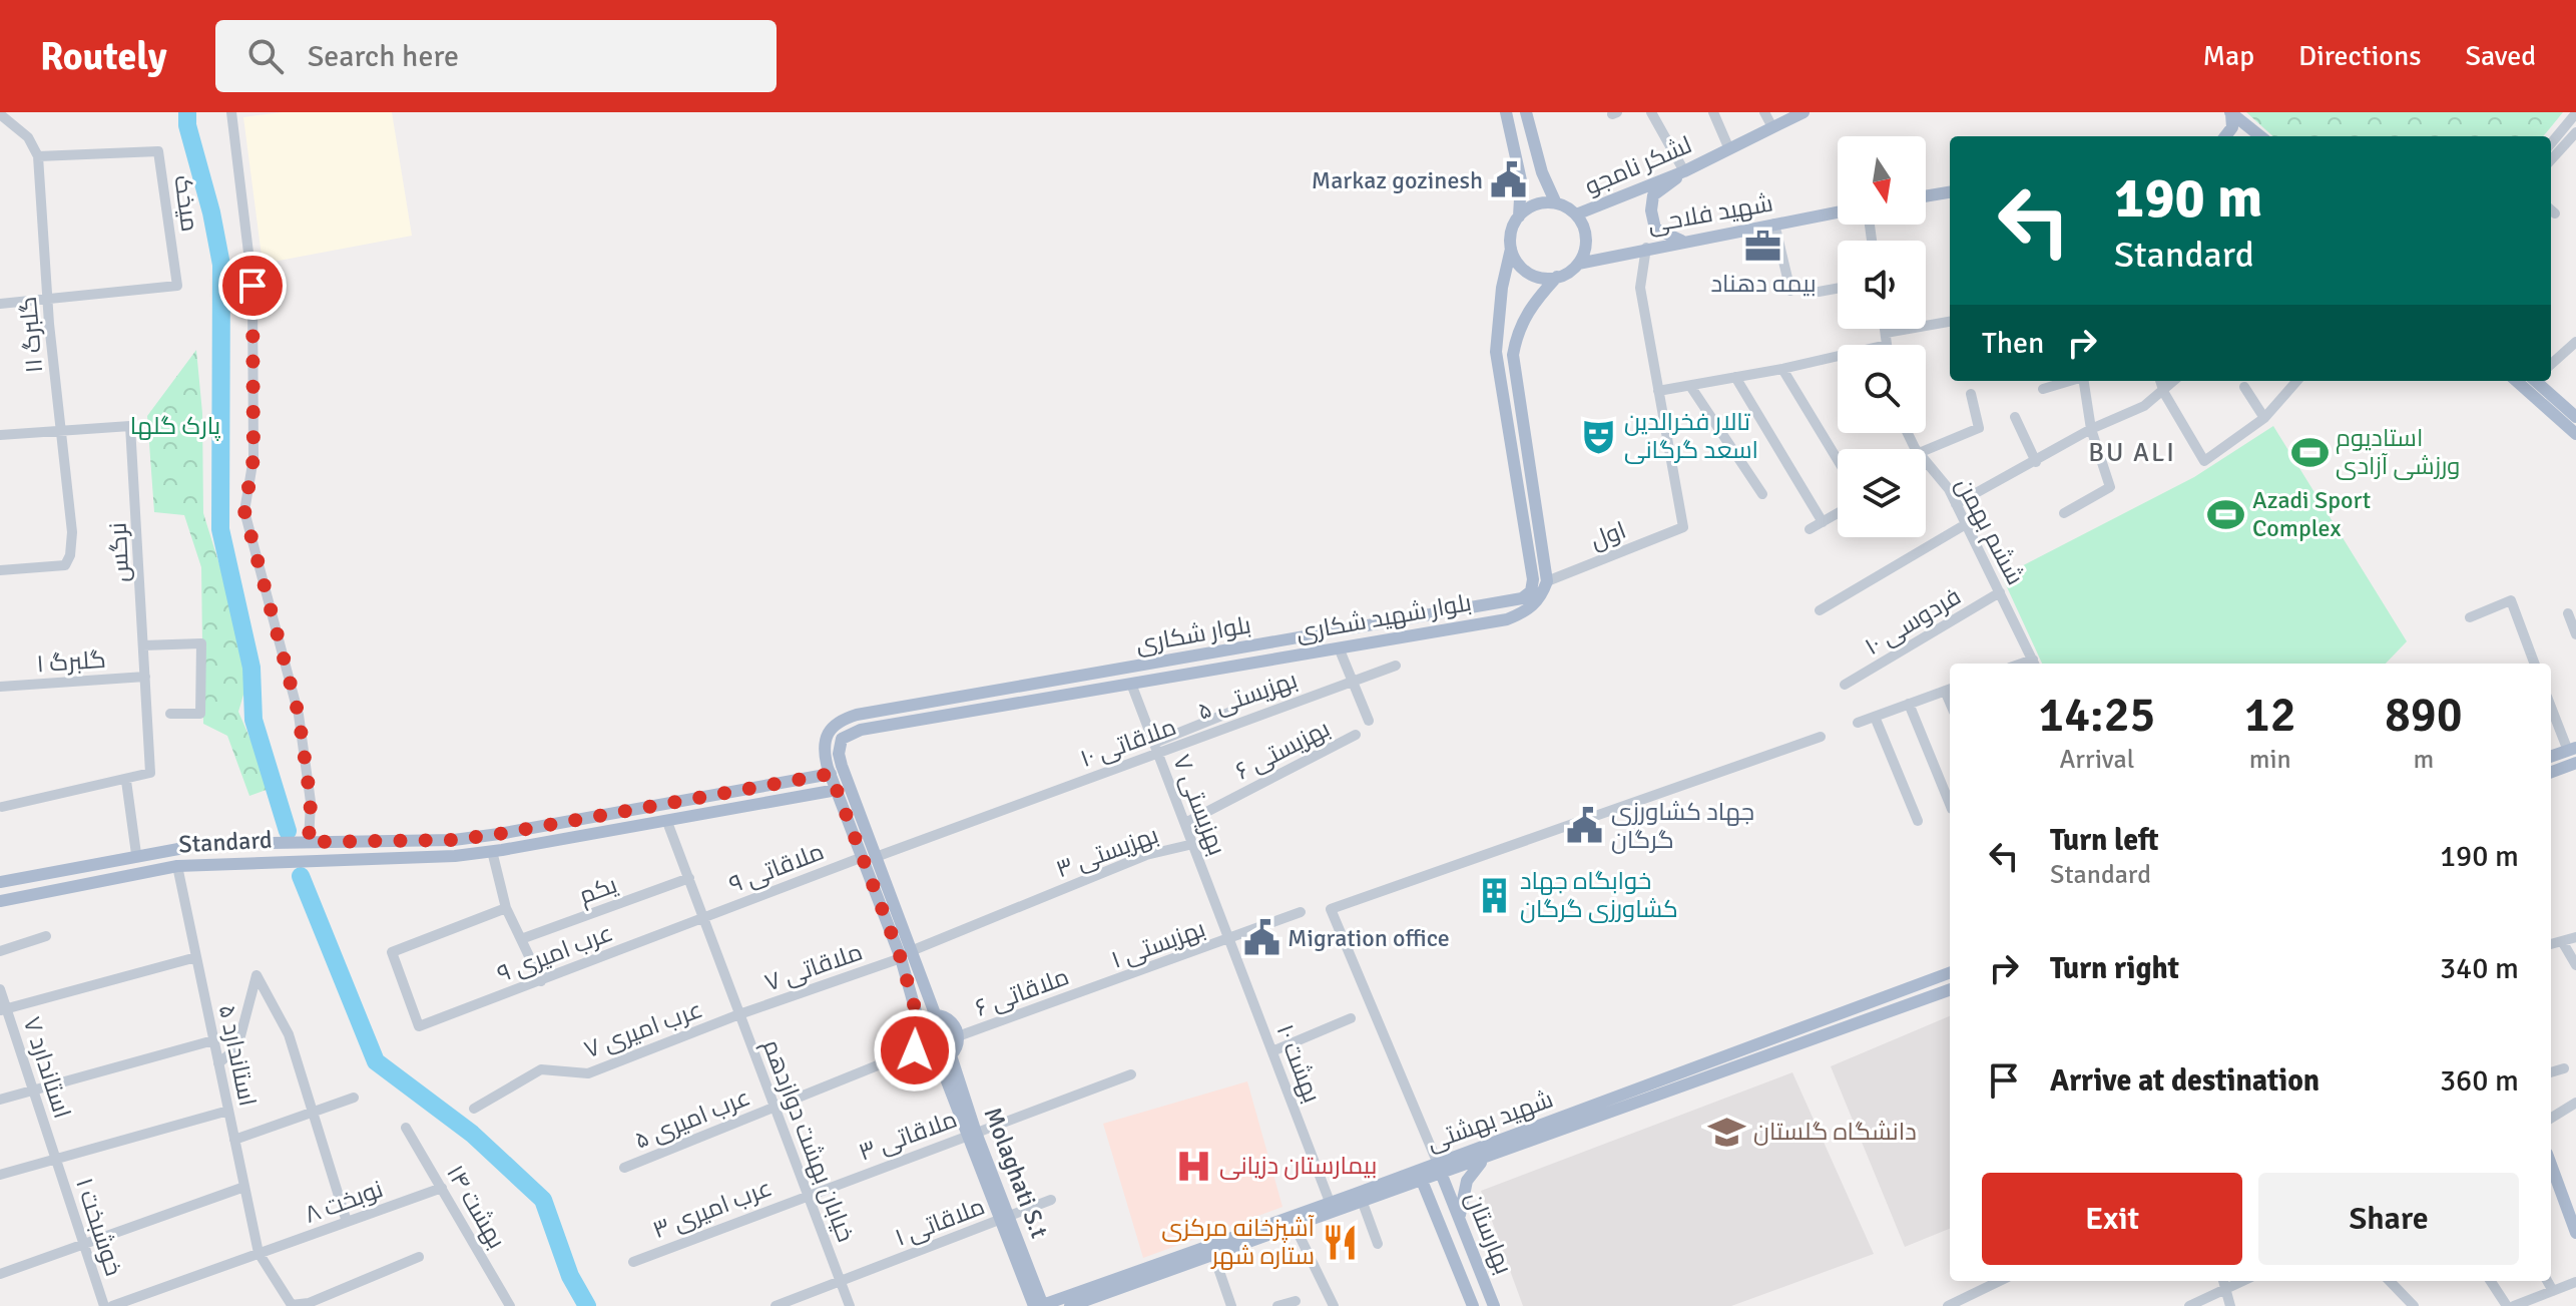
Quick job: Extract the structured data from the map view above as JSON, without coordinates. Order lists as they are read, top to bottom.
{
  "streets": {
    "main road": [
      "لشکر نامجو",
      "شهید فلاحی",
      "بلوار شهید شکاری",
      "بلوار شکاری",
      "Standard",
      "شهید بهشتی",
      "Molaghati S.t",
      "بهارستان"
    ],
    "street": [
      "میخک",
      "گلبرگ ۱۱",
      "ششم بهمن",
      "اول",
      "نرگس",
      "۱۰ فردوسی",
      "گلبرگ ۱",
      "۵ بهزیستی",
      "۱۰ ملاقاتی",
      "بهزیستی ۶",
      "۷ بهزیستی",
      "۳ بهزیستی",
      "ملاقاتی ۹",
      "یکم",
      "بهزیستی ۱",
      "۹ عرب امیری",
      "۷ ملاقاتی",
      "۶ ملاقاتی",
      "۷ عرب امیری",
      "۵ استاندارد",
      "بهشت ۱۰",
      "استاندارد ۷",
      "۵ عرب امیری",
      "ملاقاتی ۳",
      "خیابان بهشت دوازدهم",
      "۸ نوبخت",
      "بهشت ۱۴",
      "۳ عرب امیری",
      "ملاقاتی ۱",
      "۱ خوشبخت"
    ]
  },
  "crossings": [
    ["لشکر نامجو", "شهید فلاحی"],
    ["لشکر نامجو", "بلوار شکاری"],
    ["میخک", "گلبرگ ۱۱"],
    ["شهید فلاحی", "بلوار شکاری"],
    ["گلبرگ ۱۱", "نرگس"],
    ["ششم بهمن", "۱۰ فردوسی"],
    ["اول", "بلوار شهید شکاری"],
    ["نرگس", "گلبرگ ۱"],
    ["بلوار شهید شکاری", "بلوار شکاری"],
    ["بلوار شهید شکاری", "۷ بهزیستی"],
    ["بلوار شکاری", "۱۰ ملاقاتی"],
    ["بلوار شکاری", "Standard"],
    ["بلوار شکاری", "۳ بهزیستی"],
    ["بلوار شکاری", "ملاقاتی ۹"],
    ["بلوار شکاری", "۷ ملاقاتی"],
    ["بلوار شکاری", "۶ ملاقاتی"],
    ["بلوار شکاری", "۵ عرب امیری"],
    ["بلوار شکاری", "Molaghati S.t"],
    ["۵ بهزیستی", "۱۰ ملاقاتی"],
    ["۵ بهزیستی", "۷ بهزیستی"],
    ["۱۰ ملاقاتی", "ملاقاتی ۹"],
    ["بهزیستی ۶", "۷ بهزیستی"],
    ["۷ بهزیستی", "۳ بهزیستی"],
    ["۷ بهزیستی", "بهزیستی ۱"],
    ["۷ بهزیستی", "بهشت ۱۰"],
    ["Standard", "۵ استاندارد"],
    ["Standard", "خیابان بهشت دوازدهم"],
    ["۳ بهزیستی", "۷ ملاقاتی"],
    ["ملاقاتی ۹", "۹ عرب امیری"],
    ["ملاقاتی ۹", "خیابان بهشت دوازدهم"],
    ["یکم", "خیابان بهشت دوازدهم"],
    ["بهزیستی ۱", "۶ ملاقاتی"],
    ["بهزیستی ۱", "بهشت ۱۰"],
    ["۹ عرب امیری", "خیابان بهشت دوازدهم"],
    ["۷ ملاقاتی", "۷ عرب امیری"],
    ["۷ ملاقاتی", "خیابان بهشت دوازدهم"],
    ["۶ ملاقاتی", "۵ عرب امیری"],
    ["۶ ملاقاتی", "Molaghati S.t"],
    ["۷ عرب امیری", "خیابان بهشت دوازدهم"],
    ["۵ استاندارد", "۸ نوبخت"],
    ["بهشت ۱۰", "شهید بهشتی"],
    ["استاندارد ۷", "۱ خوشبخت"],
    ["۵ عرب امیری", "خیابان بهشت دوازدهم"],
    ["۵ عرب امیری", "Molaghati S.t"],
    ["شهید بهشتی", "Molaghati S.t"],
    ["شهید بهشتی", "بهارستان"],
    ["ملاقاتی ۳", "خیابان بهشت دوازدهم"],
    ["ملاقاتی ۳", "Molaghati S.t"],
    ["ملاقاتی ۳", "۳ عرب امیری"],
    ["خیابان بهشت دوازدهم", "۳ عرب امیری"],
    ["خیابان بهشت دوازدهم", "ملاقاتی ۱"],
    ["Molaghati S.t", "ملاقاتی ۱"],
    ["۸ نوبخت", "بهشت ۱۴"]
  ],
  "districts": ["BU ALI"],
  "parks": ["پارک گلها"],
  "places": {
    "public building": ["Markaz gozinesh", "جهاد کشاورزی گرگان", "Migration office"],
    "office": ["بیمه دهناد"],
    "theatre": ["تالار فخرالدین اسعد گرگانی"],
    "sports": ["استادیوم ورزشی آزادی", "Azadi Sport Complex"],
    "building": ["خوابگاه جهاد کشاورزی گرگان"],
    "school or university": ["دانشگاه گلستان"],
    "hospital": ["بیمارستان دزیانی"],
    "restaurant": ["آشپزخانه مرکزی ستاره شهر"]
  },
  "north": "bottom",
  "page": {
    "header": "Routely",
    "search": "Search here",
    "nav": ["Map", "Directions", "Saved"],
    "turn": ["190 m", "Standard"],
    "then": "Then",
    "eta": [
      "14:25",
      "Arrival",
      "12",
      "min",
      "890",
      "m"
    ],
    "list": [
      {
        "name": "Turn left",
        "note": "Standard",
        "value": "190 m"
      },
      {
        "name": "Turn right",
        "value": "340 m"
      },
      {
        "name": "Arrive at destination",
        "value": "360 m"
      }
    ],
    "buttons": ["Exit", "Share"]
  }
}
